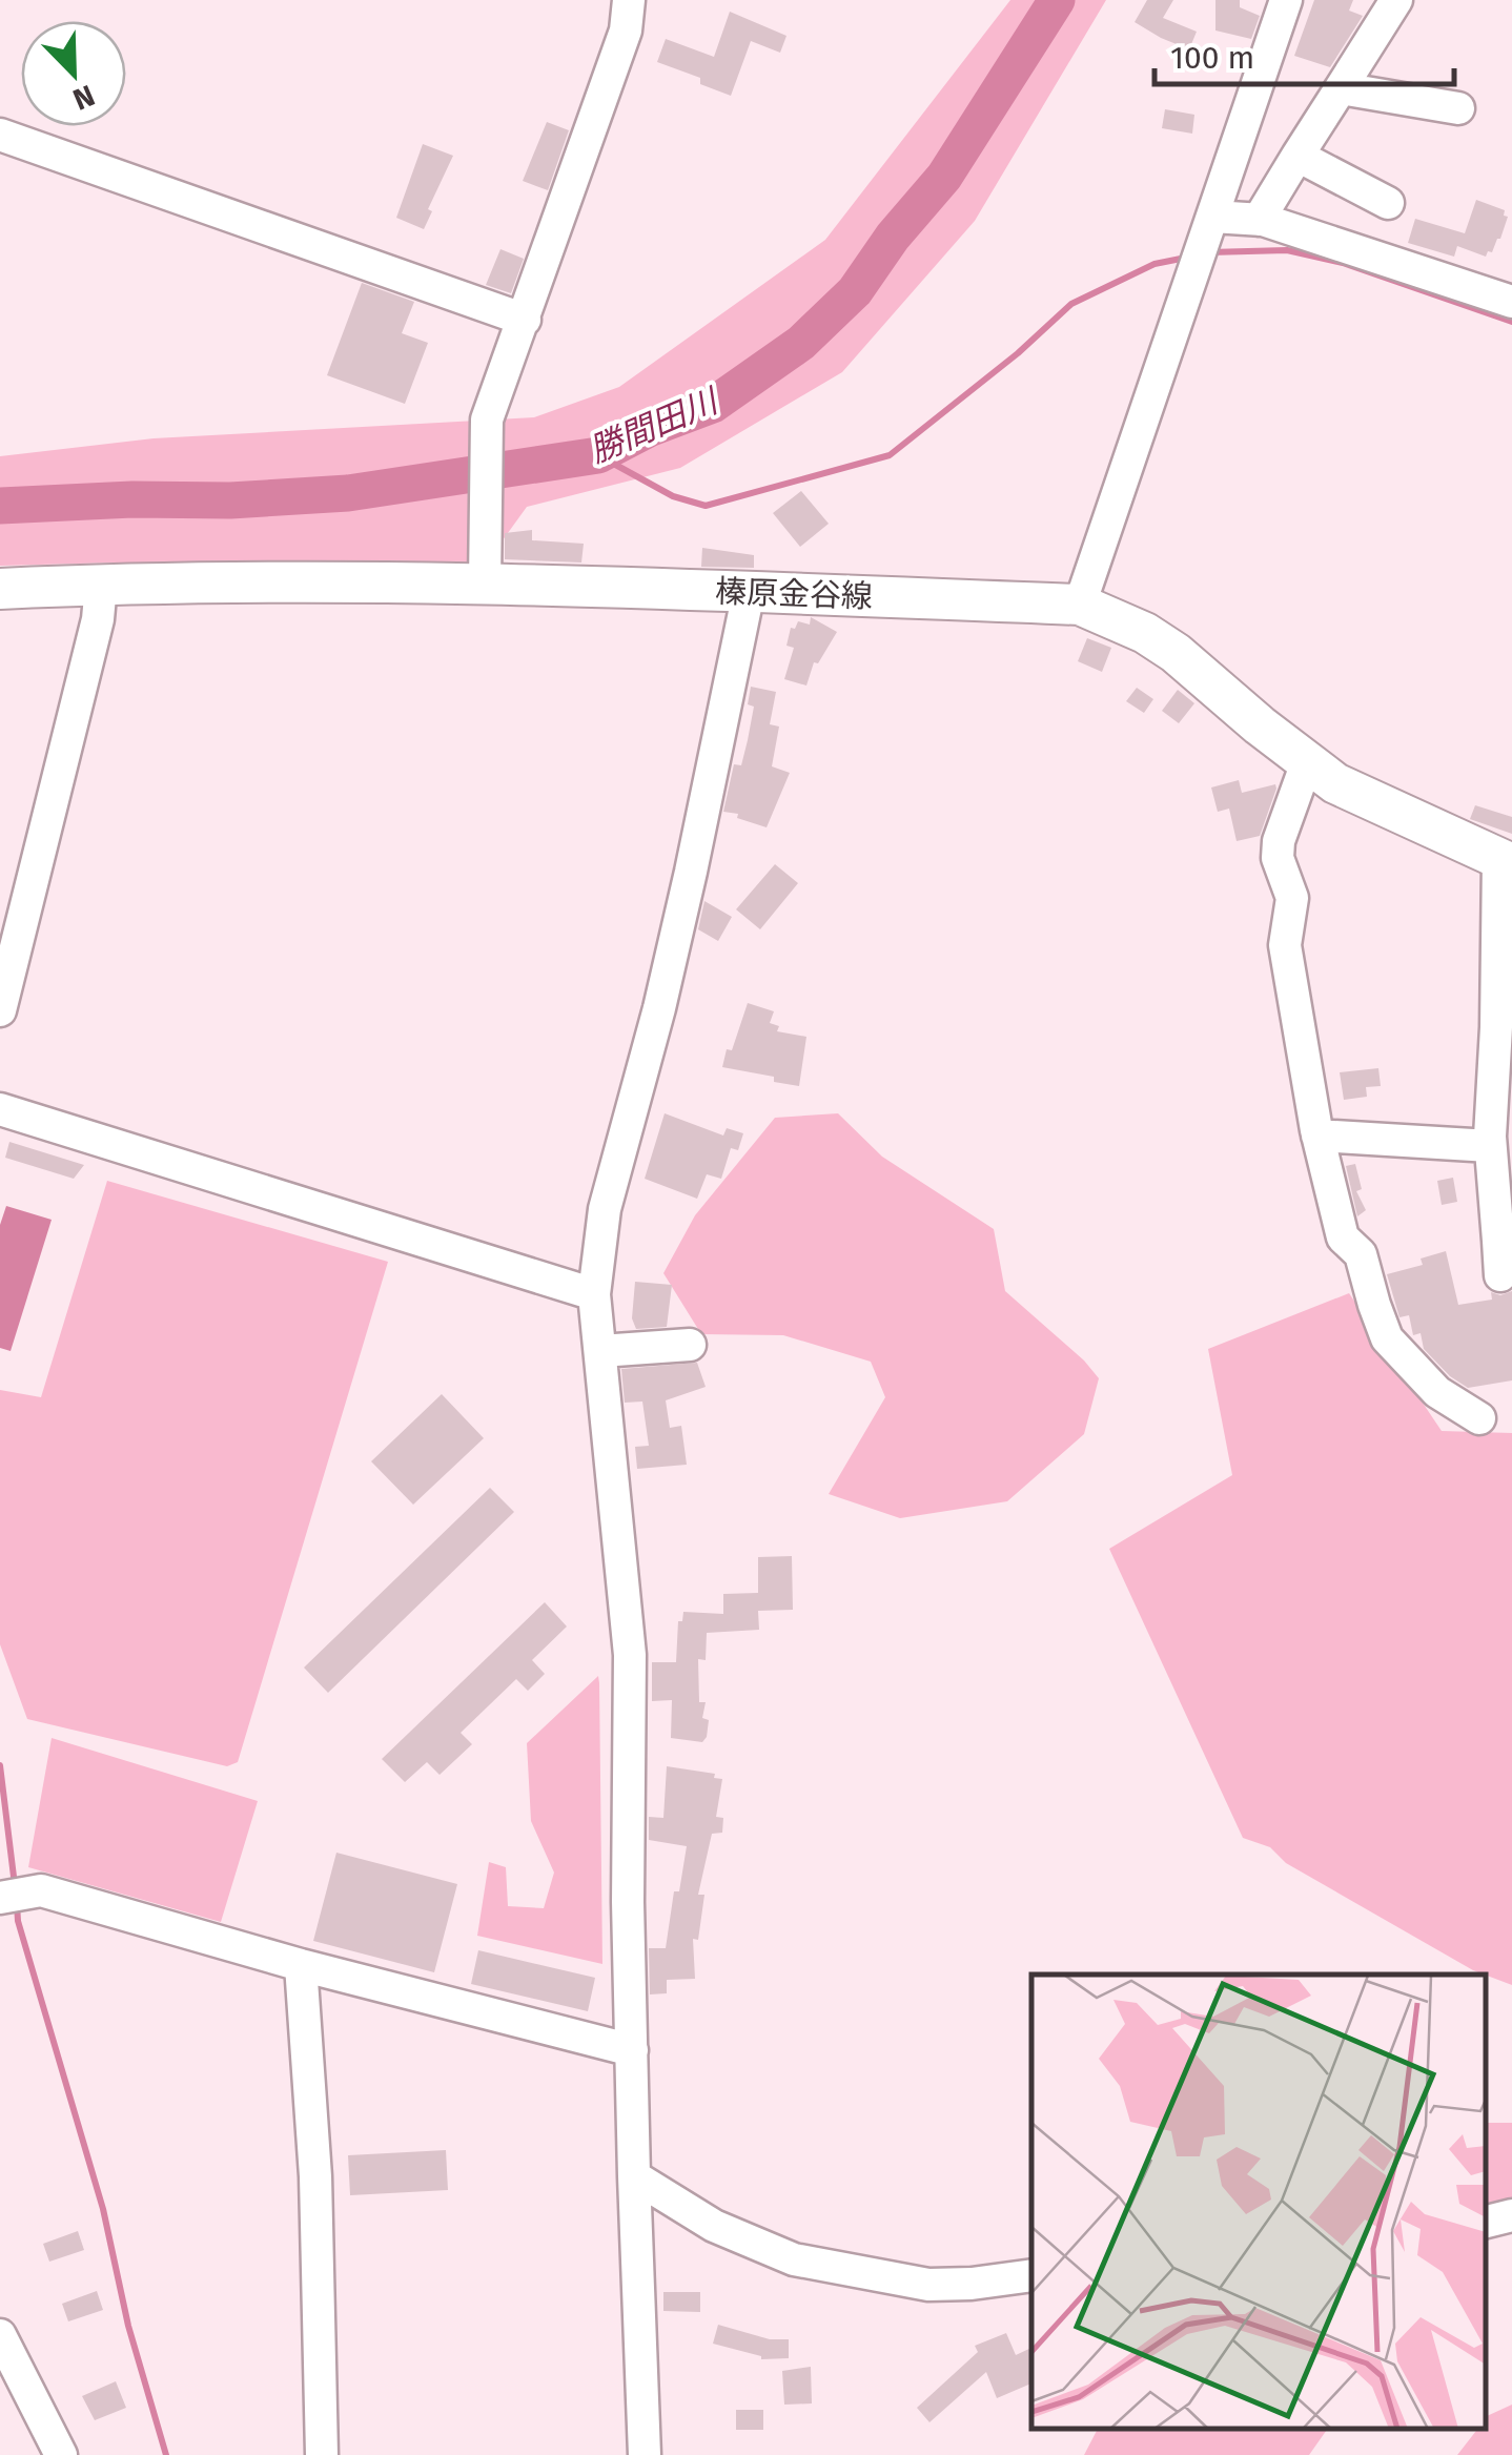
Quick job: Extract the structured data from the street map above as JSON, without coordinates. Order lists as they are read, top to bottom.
{
  "streets": {
    "main road": ["榛原金谷線"]
  },
  "water": ["勝間田川"],
  "scale_bar": "100 m",
  "north": "bottom right"
}
